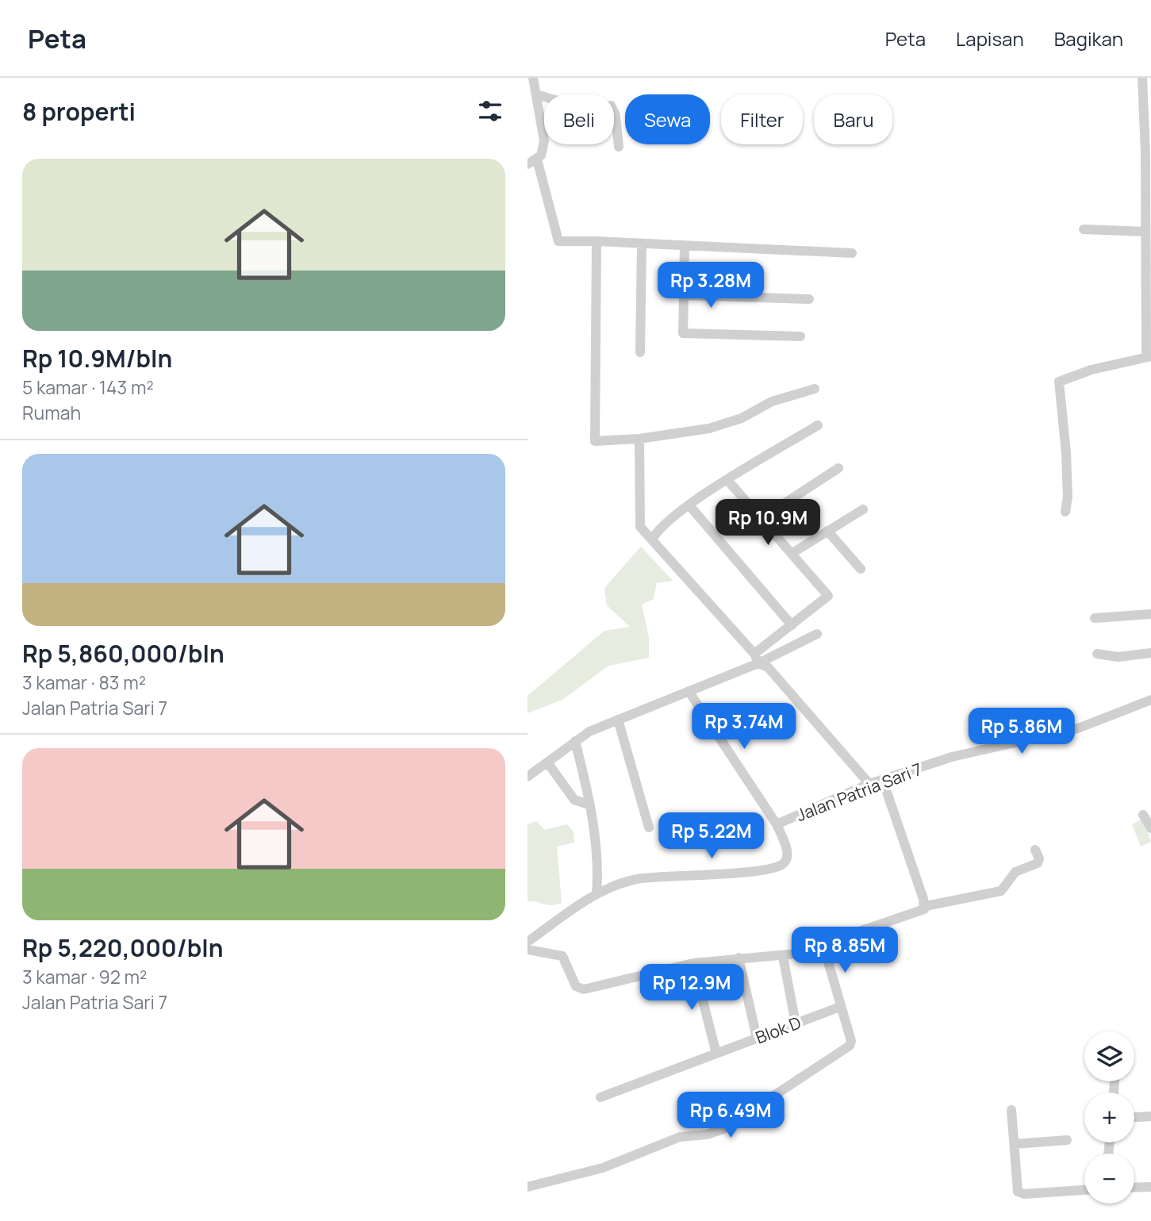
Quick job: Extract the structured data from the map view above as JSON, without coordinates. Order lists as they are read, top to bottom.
{
  "streets": {
    "street": ["Jalan Patria Sari 7", "Blok D"]
  },
  "page": {
    "header": "Peta",
    "nav": ["Peta", "Lapisan", "Bagikan"],
    "heading": "8 properti",
    "chip": [
      "Beli",
      "Sewa",
      "Filter",
      "Baru"
    ],
    "list": [
      {
        "name": "Rp 10.9M/bln",
        "note": "5 kamar · 143 m² · Rumah"
      },
      {
        "name": "Rp 5,860,000/bln",
        "note": "3 kamar · 83 m² · Jalan Patria Sari 7"
      },
      {
        "name": "Rp 5,220,000/bln",
        "note": "3 kamar · 92 m² · Jalan Patria Sari 7"
      }
    ],
    "price": [
      "Rp 3.28M",
      "Rp 10.9M",
      "Rp 3.74M",
      "Rp 5.86M",
      "Rp 5.22M",
      "Rp 8.85M",
      "Rp 12.9M",
      "Rp 6.49M"
    ],
    "map_buttons": ["+", "−"]
  }
}
